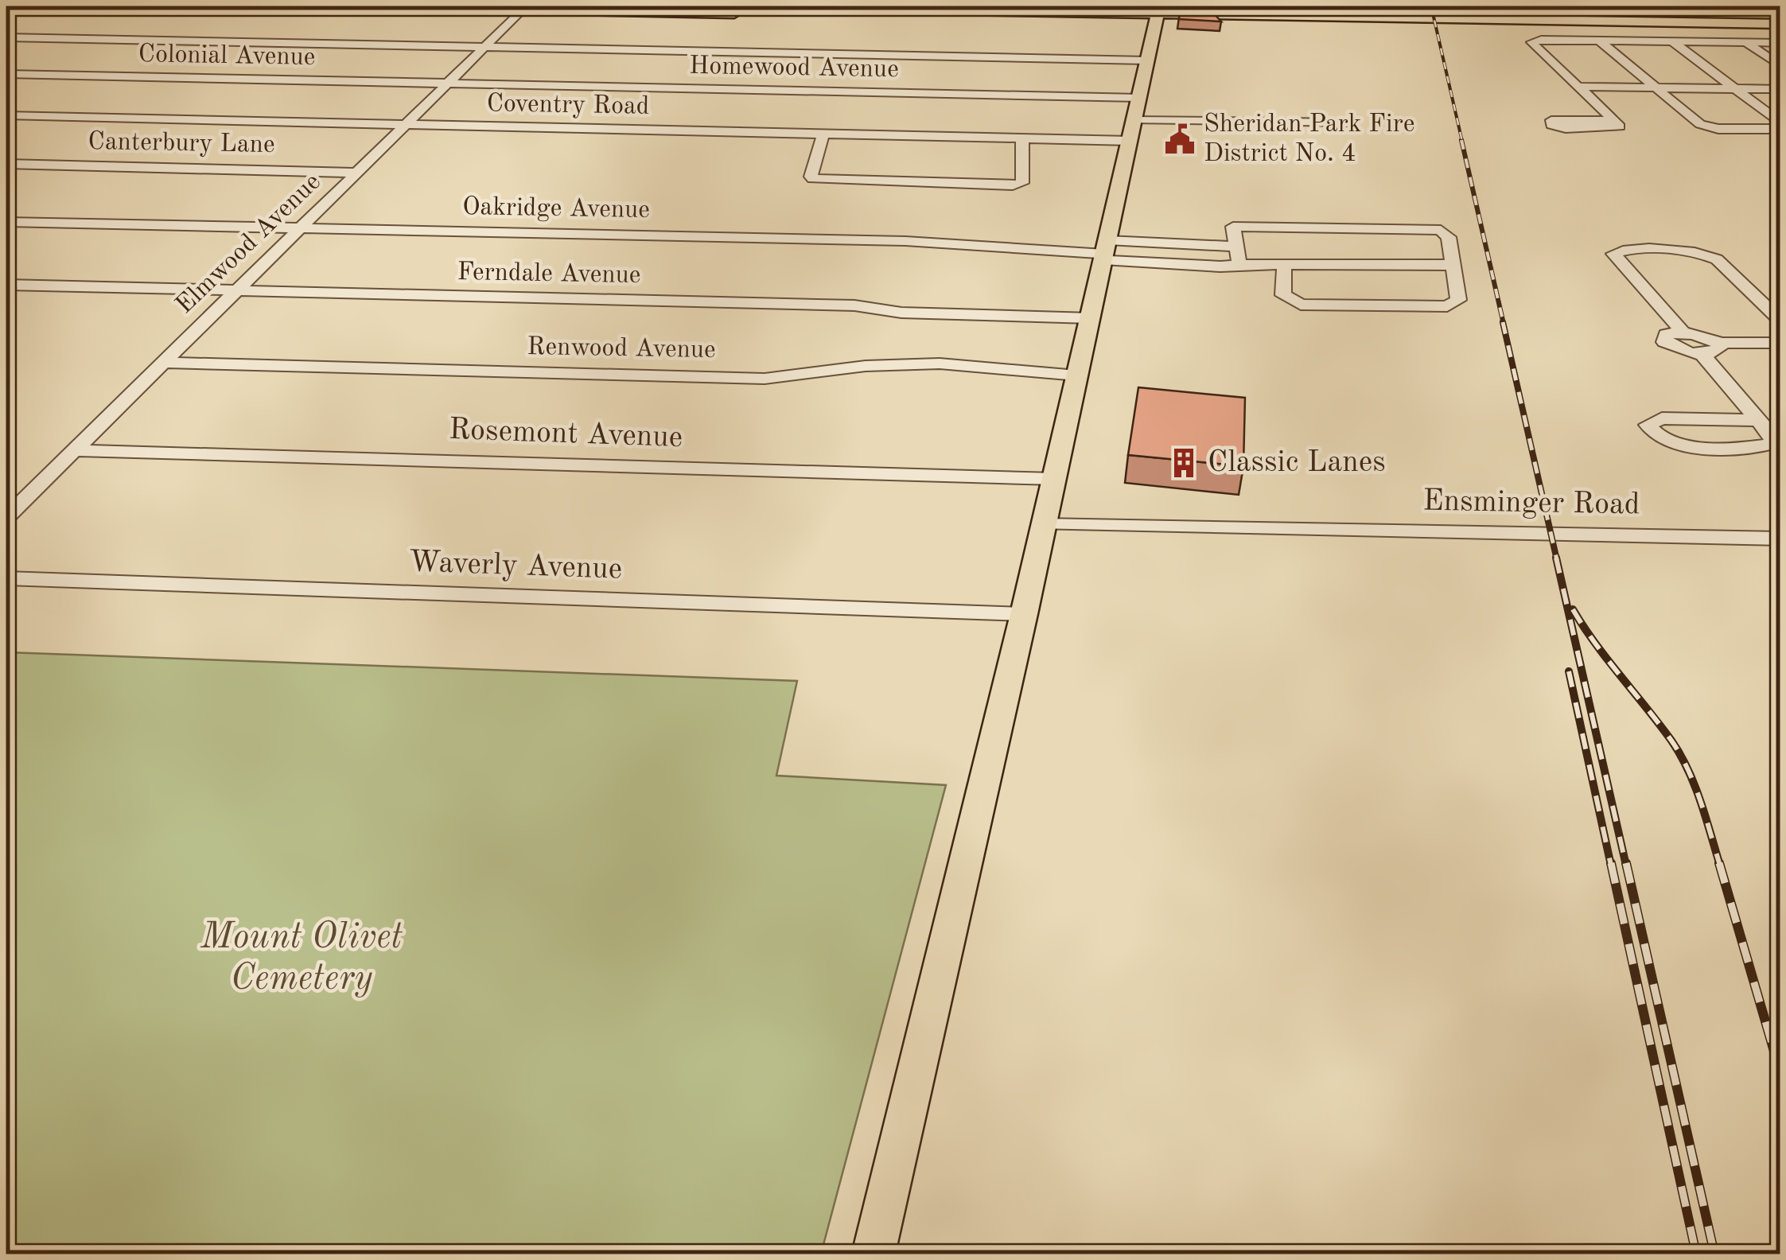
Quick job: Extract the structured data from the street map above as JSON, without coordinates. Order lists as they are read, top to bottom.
{
  "streets": {
    "street": [
      "Colonial Avenue",
      "Homewood Avenue",
      "Coventry Road",
      "Canterbury Lane",
      "Oakridge Avenue",
      "Elmwood Avenue",
      "Ferndale Avenue",
      "Renwood Avenue",
      "Rosemont Avenue",
      "Ensminger Road",
      "Waverly Avenue"
    ]
  },
  "crossings": [
    ["Colonial Avenue", "Homewood Avenue"],
    ["Colonial Avenue", "Elmwood Avenue"],
    ["Homewood Avenue", "Elmwood Avenue"],
    ["Coventry Road", "Elmwood Avenue"],
    ["Canterbury Lane", "Elmwood Avenue"],
    ["Oakridge Avenue", "Elmwood Avenue"],
    ["Elmwood Avenue", "Ferndale Avenue"],
    ["Elmwood Avenue", "Renwood Avenue"],
    ["Elmwood Avenue", "Rosemont Avenue"]
  ],
  "parks": ["Mount Olivet Cemetery"],
  "places": {
    "public building": ["Sheridan Park Fire District No. 4"],
    "building": ["Classic Lanes"]
  }
}
